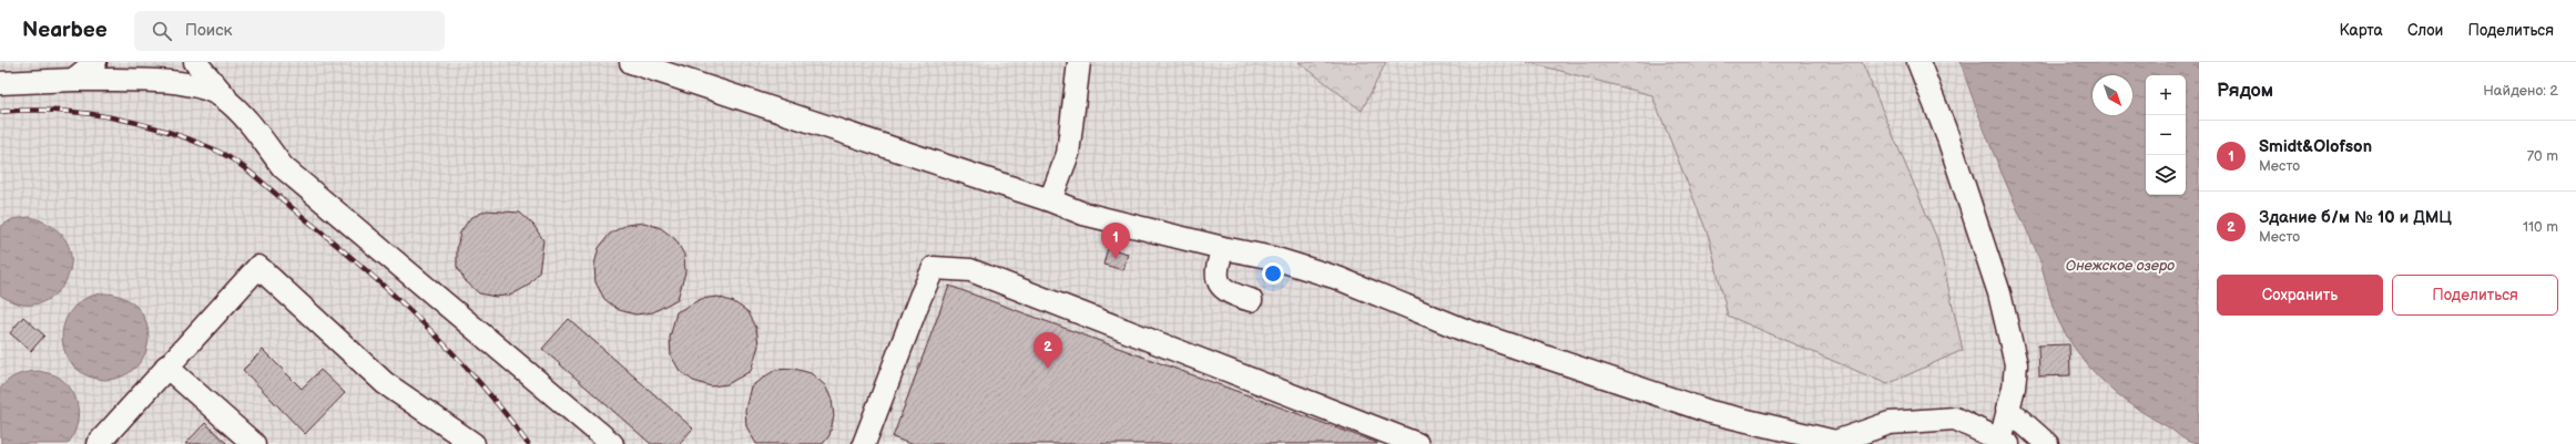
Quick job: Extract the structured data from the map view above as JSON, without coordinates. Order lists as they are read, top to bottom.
{
  "water": ["Онежское озеро"],
  "north": "bottom right",
  "page": {
    "header": "Nearbee",
    "search": "Поиск",
    "nav": ["Карта", "Слои", "Поделиться"],
    "heading": ["Рядом", "Найдено: 2"],
    "map_buttons": ["+", "−"],
    "list": [
      {
        "mark": "1",
        "name": "Smidt&Olofson",
        "note": "Место",
        "value": "70 m"
      },
      {
        "mark": "2",
        "name": "Здание б/м № 10 и ДМЦ",
        "note": "Место",
        "value": "110 m"
      }
    ],
    "pins": ["1", "2"],
    "buttons": ["Сохранить", "Поделиться"]
  }
}
